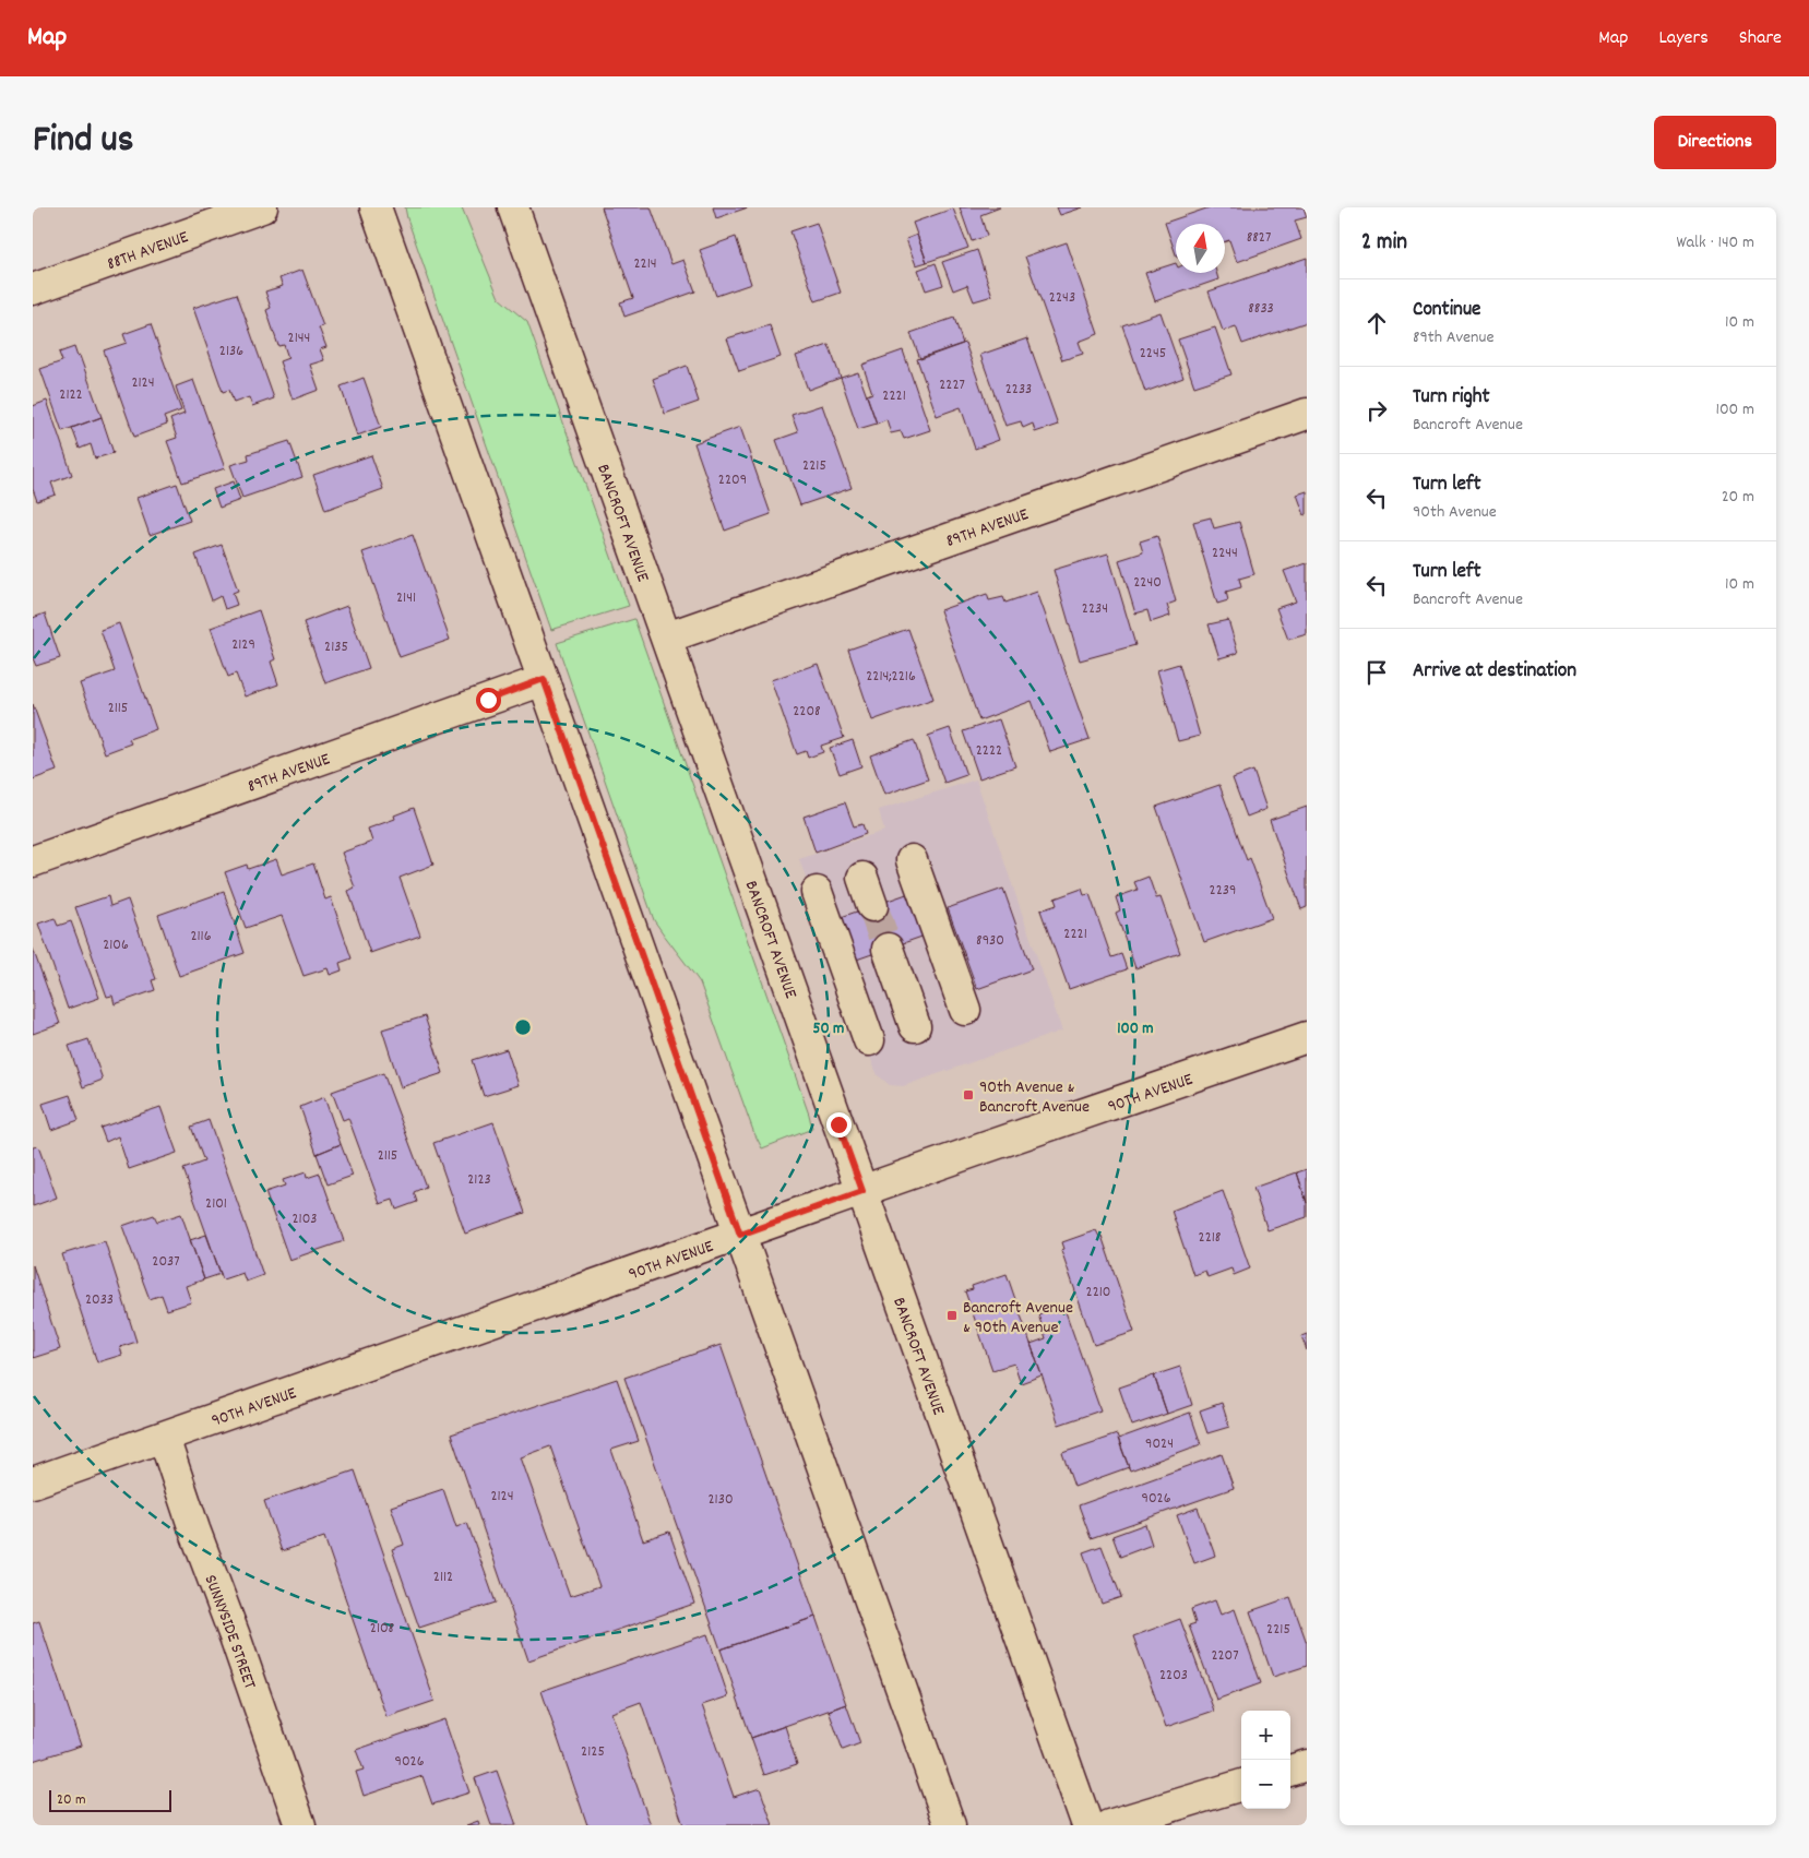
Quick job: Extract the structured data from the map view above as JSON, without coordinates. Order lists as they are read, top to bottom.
{
  "streets": {
    "main road": [
      "88TH AVENUE",
      "BANCROFT AVENUE",
      "89TH AVENUE",
      "90TH AVENUE",
      "SUNNYSIDE STREET"
    ]
  },
  "crossings": [
    ["BANCROFT AVENUE", "89TH AVENUE"],
    ["BANCROFT AVENUE", "90TH AVENUE"],
    ["90TH AVENUE", "SUNNYSIDE STREET"]
  ],
  "places": {
    "transit": ["90th Avenue & Bancroft Avenue", "Bancroft Avenue & 90th Avenue"]
  },
  "house_numbers": [
    "8827",
    "2214",
    "2243",
    "8833",
    "2144",
    "2136",
    "2245",
    "2124",
    "2227",
    "2233",
    "2122",
    "2221",
    "2215",
    "2209",
    "2244",
    "2240",
    "2141",
    "2234",
    "2129",
    "2135",
    "2214;2216",
    "2115",
    "2208",
    "2222",
    "2239",
    "2221",
    "2116",
    "8930",
    "2106",
    "2115",
    "2123",
    "2101",
    "2103",
    "2218",
    "2037",
    "2210",
    "2033",
    "9024",
    "2124",
    "9026",
    "2130",
    "2112",
    "2108",
    "2215",
    "2207",
    "2203",
    "2125",
    "9026"
  ],
  "scale_bar": "20 m",
  "north": "top",
  "page": {
    "header": "Map",
    "nav": ["Map", "Layers", "Share"],
    "title": "Find us",
    "buttons": "Directions",
    "heading": ["2 min", "Walk · 140 m"],
    "list": [
      ["Continue", "89th Avenue", "10 m"],
      ["Turn right", "Bancroft Avenue", "100 m"],
      ["Turn left", "90th Avenue", "20 m"],
      ["Turn left", "Bancroft Avenue", "10 m"],
      "Arrive at destination"
    ],
    "map_buttons": ["+", "−"],
    "scale": "20 m"
  },
  "rings": ["50 m", "100 m"]
}
